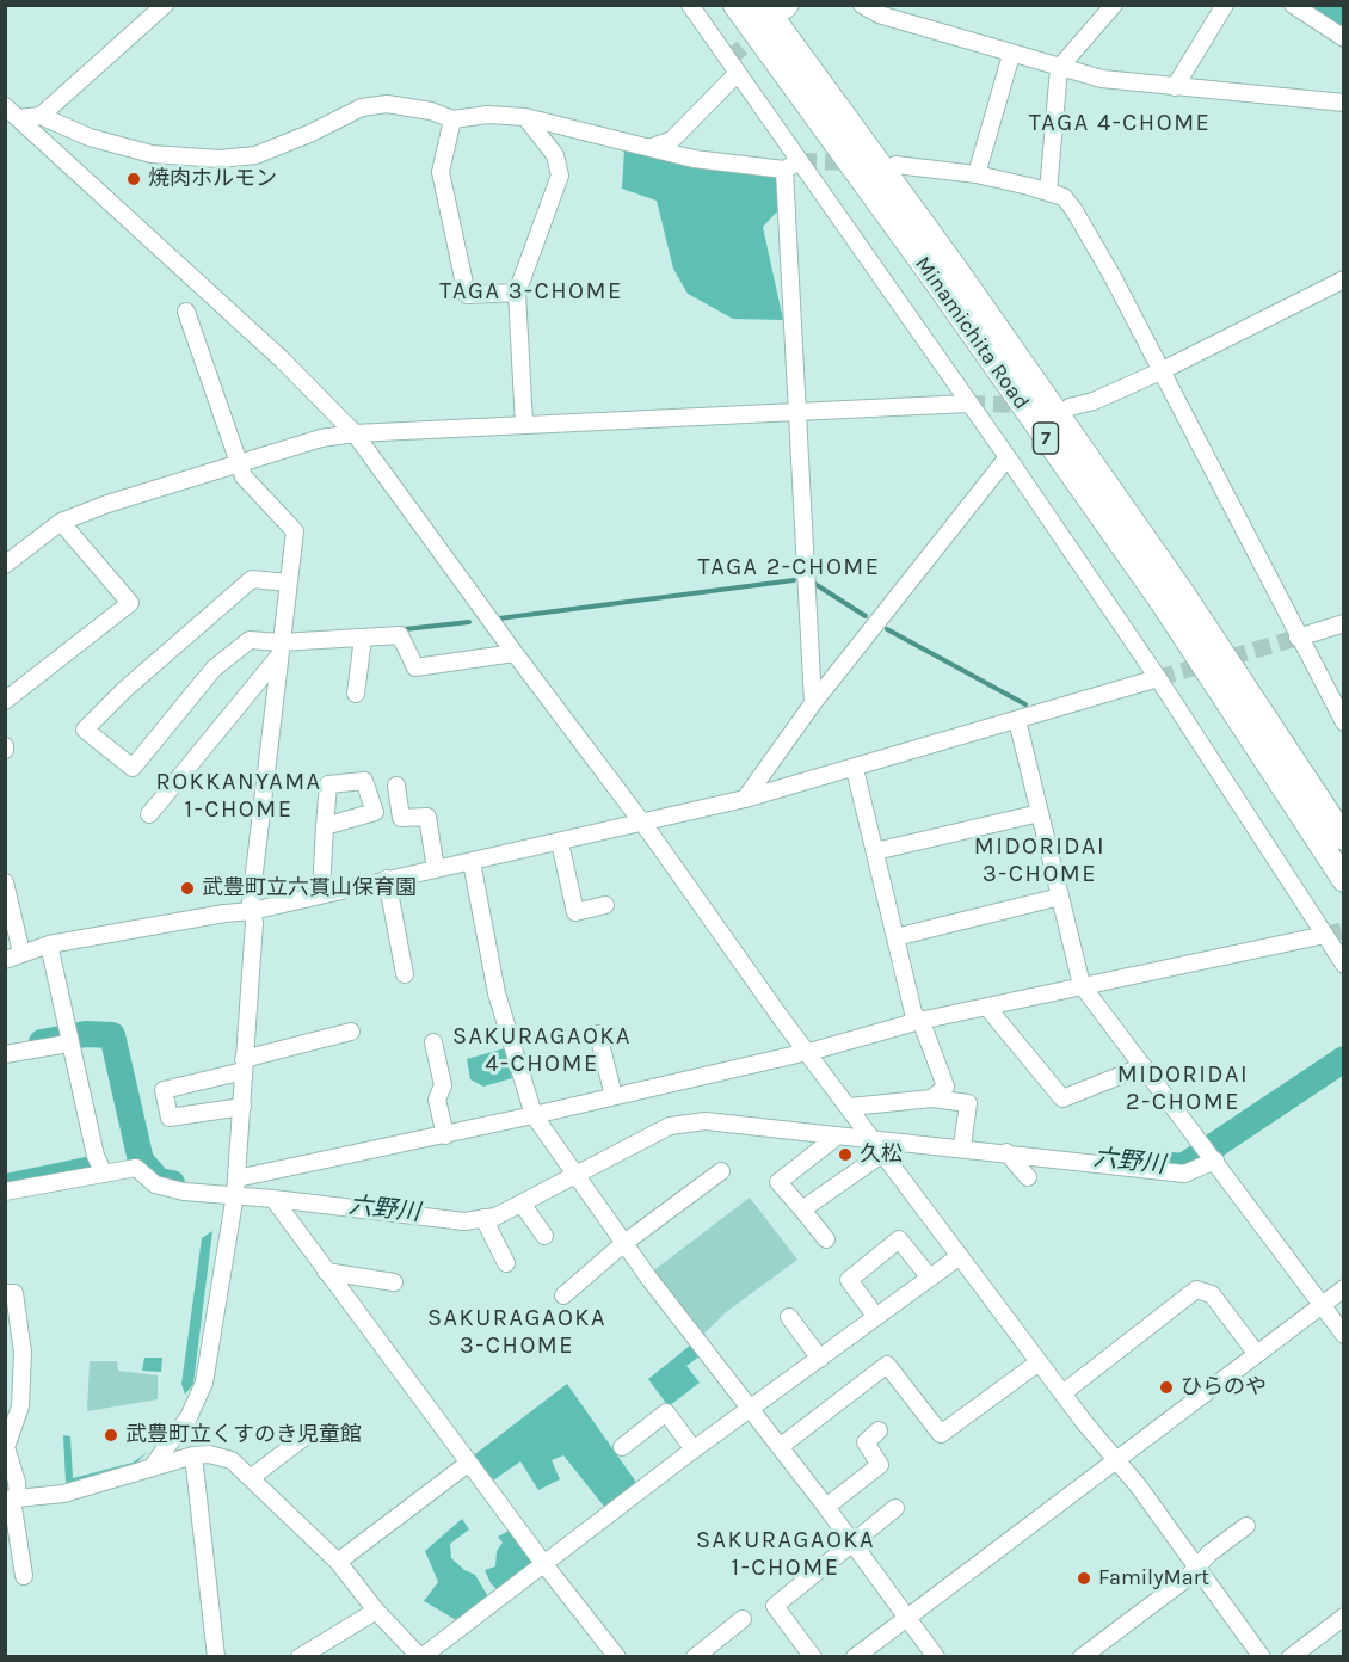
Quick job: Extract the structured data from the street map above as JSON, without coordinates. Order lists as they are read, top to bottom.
{
  "streets": {
    "highway": ["Minamichita Road", "7"]
  },
  "districts": [
    "TAGA 4-CHOME",
    "TAGA 3-CHOME",
    "TAGA 2-CHOME",
    "ROKKANYAMA 1-CHOME",
    "MIDORIDAI 3-CHOME",
    "SAKURAGAOKA 4-CHOME",
    "MIDORIDAI 2-CHOME",
    "SAKURAGAOKA 3-CHOME",
    "SAKURAGAOKA 1-CHOME"
  ],
  "water": ["六野川"],
  "places": [
    "焼肉ホルモン",
    "武豊町立六貫山保育園",
    "久松",
    "ひらのや",
    "武豊町立くすのき児童館",
    "FamilyMart"
  ]
}
